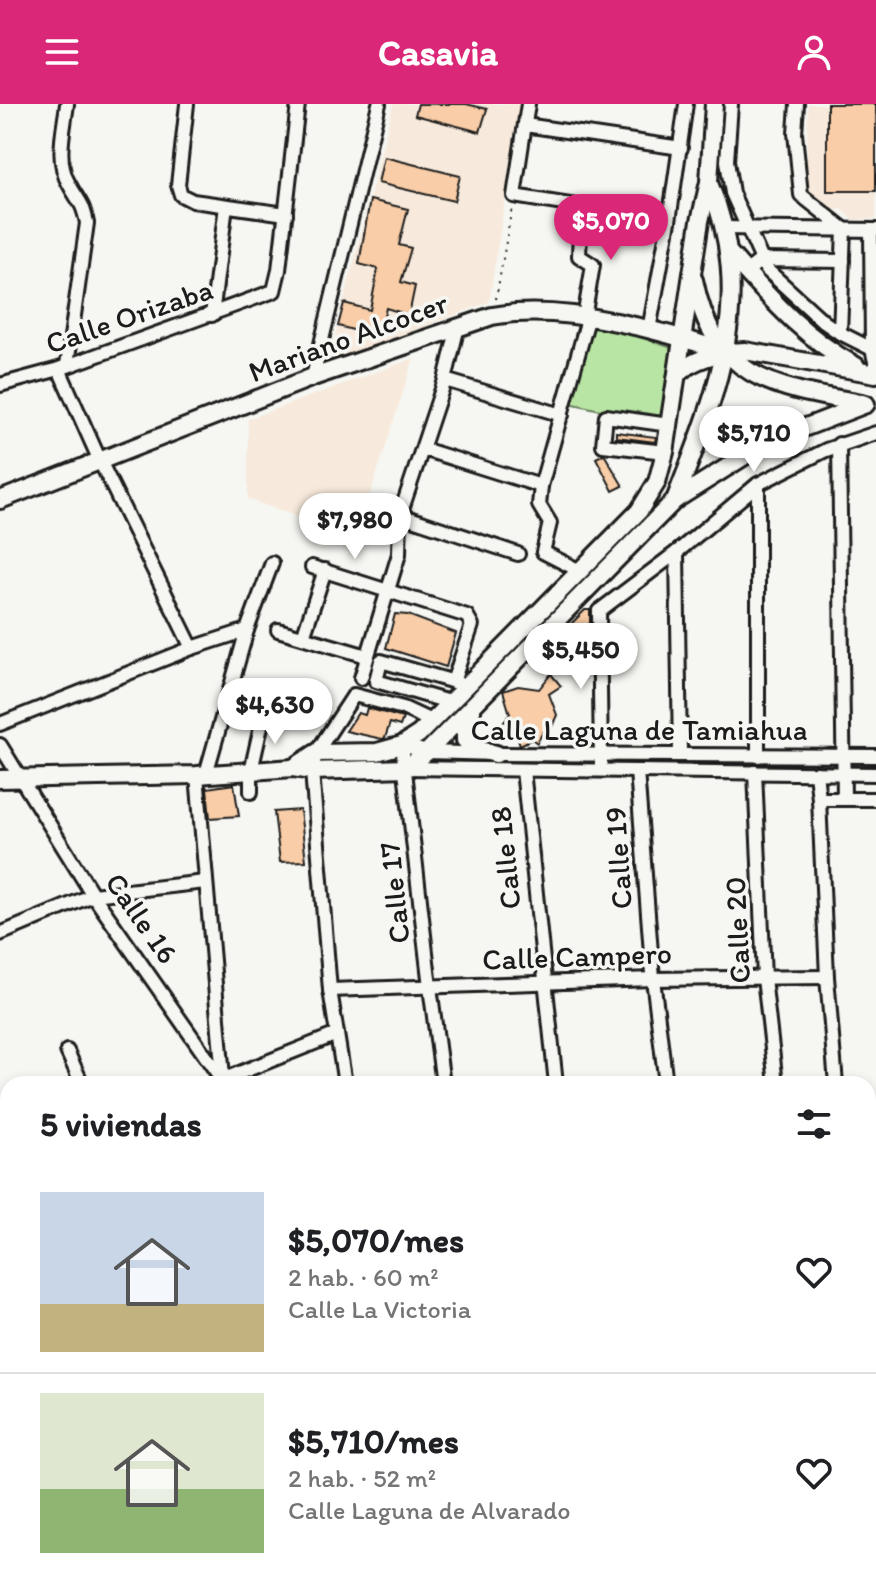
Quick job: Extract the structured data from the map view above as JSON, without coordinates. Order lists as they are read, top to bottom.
{
  "streets": {
    "main road": ["Mariano Alcocer"],
    "street": [
      "Calle Orizaba",
      "Calle Laguna de Tamiahua",
      "Calle 18",
      "Calle 19",
      "Calle 17",
      "Calle 16",
      "Calle 20",
      "Calle Campero"
    ]
  },
  "crossings": [
    ["Calle Laguna de Tamiahua", "Calle 18"],
    ["Calle Laguna de Tamiahua", "Calle 19"],
    ["Calle Laguna de Tamiahua", "Calle 17"],
    ["Calle Laguna de Tamiahua", "Calle 20"],
    ["Calle 18", "Calle Campero"],
    ["Calle 19", "Calle Campero"],
    ["Calle 17", "Calle Campero"],
    ["Calle 20", "Calle Campero"]
  ],
  "page": {
    "header": "Casavia",
    "price": [
      "$5,070",
      "$5,710",
      "$7,980",
      "$5,450",
      "$4,630"
    ],
    "heading": "5 viviendas",
    "list": [
      {
        "name": "$5,070/mes",
        "note": "2 hab. · 60 m² · Calle La Victoria"
      },
      {
        "name": "$5,710/mes",
        "note": "2 hab. · 52 m² · Calle Laguna de Alvarado"
      }
    ]
  }
}
